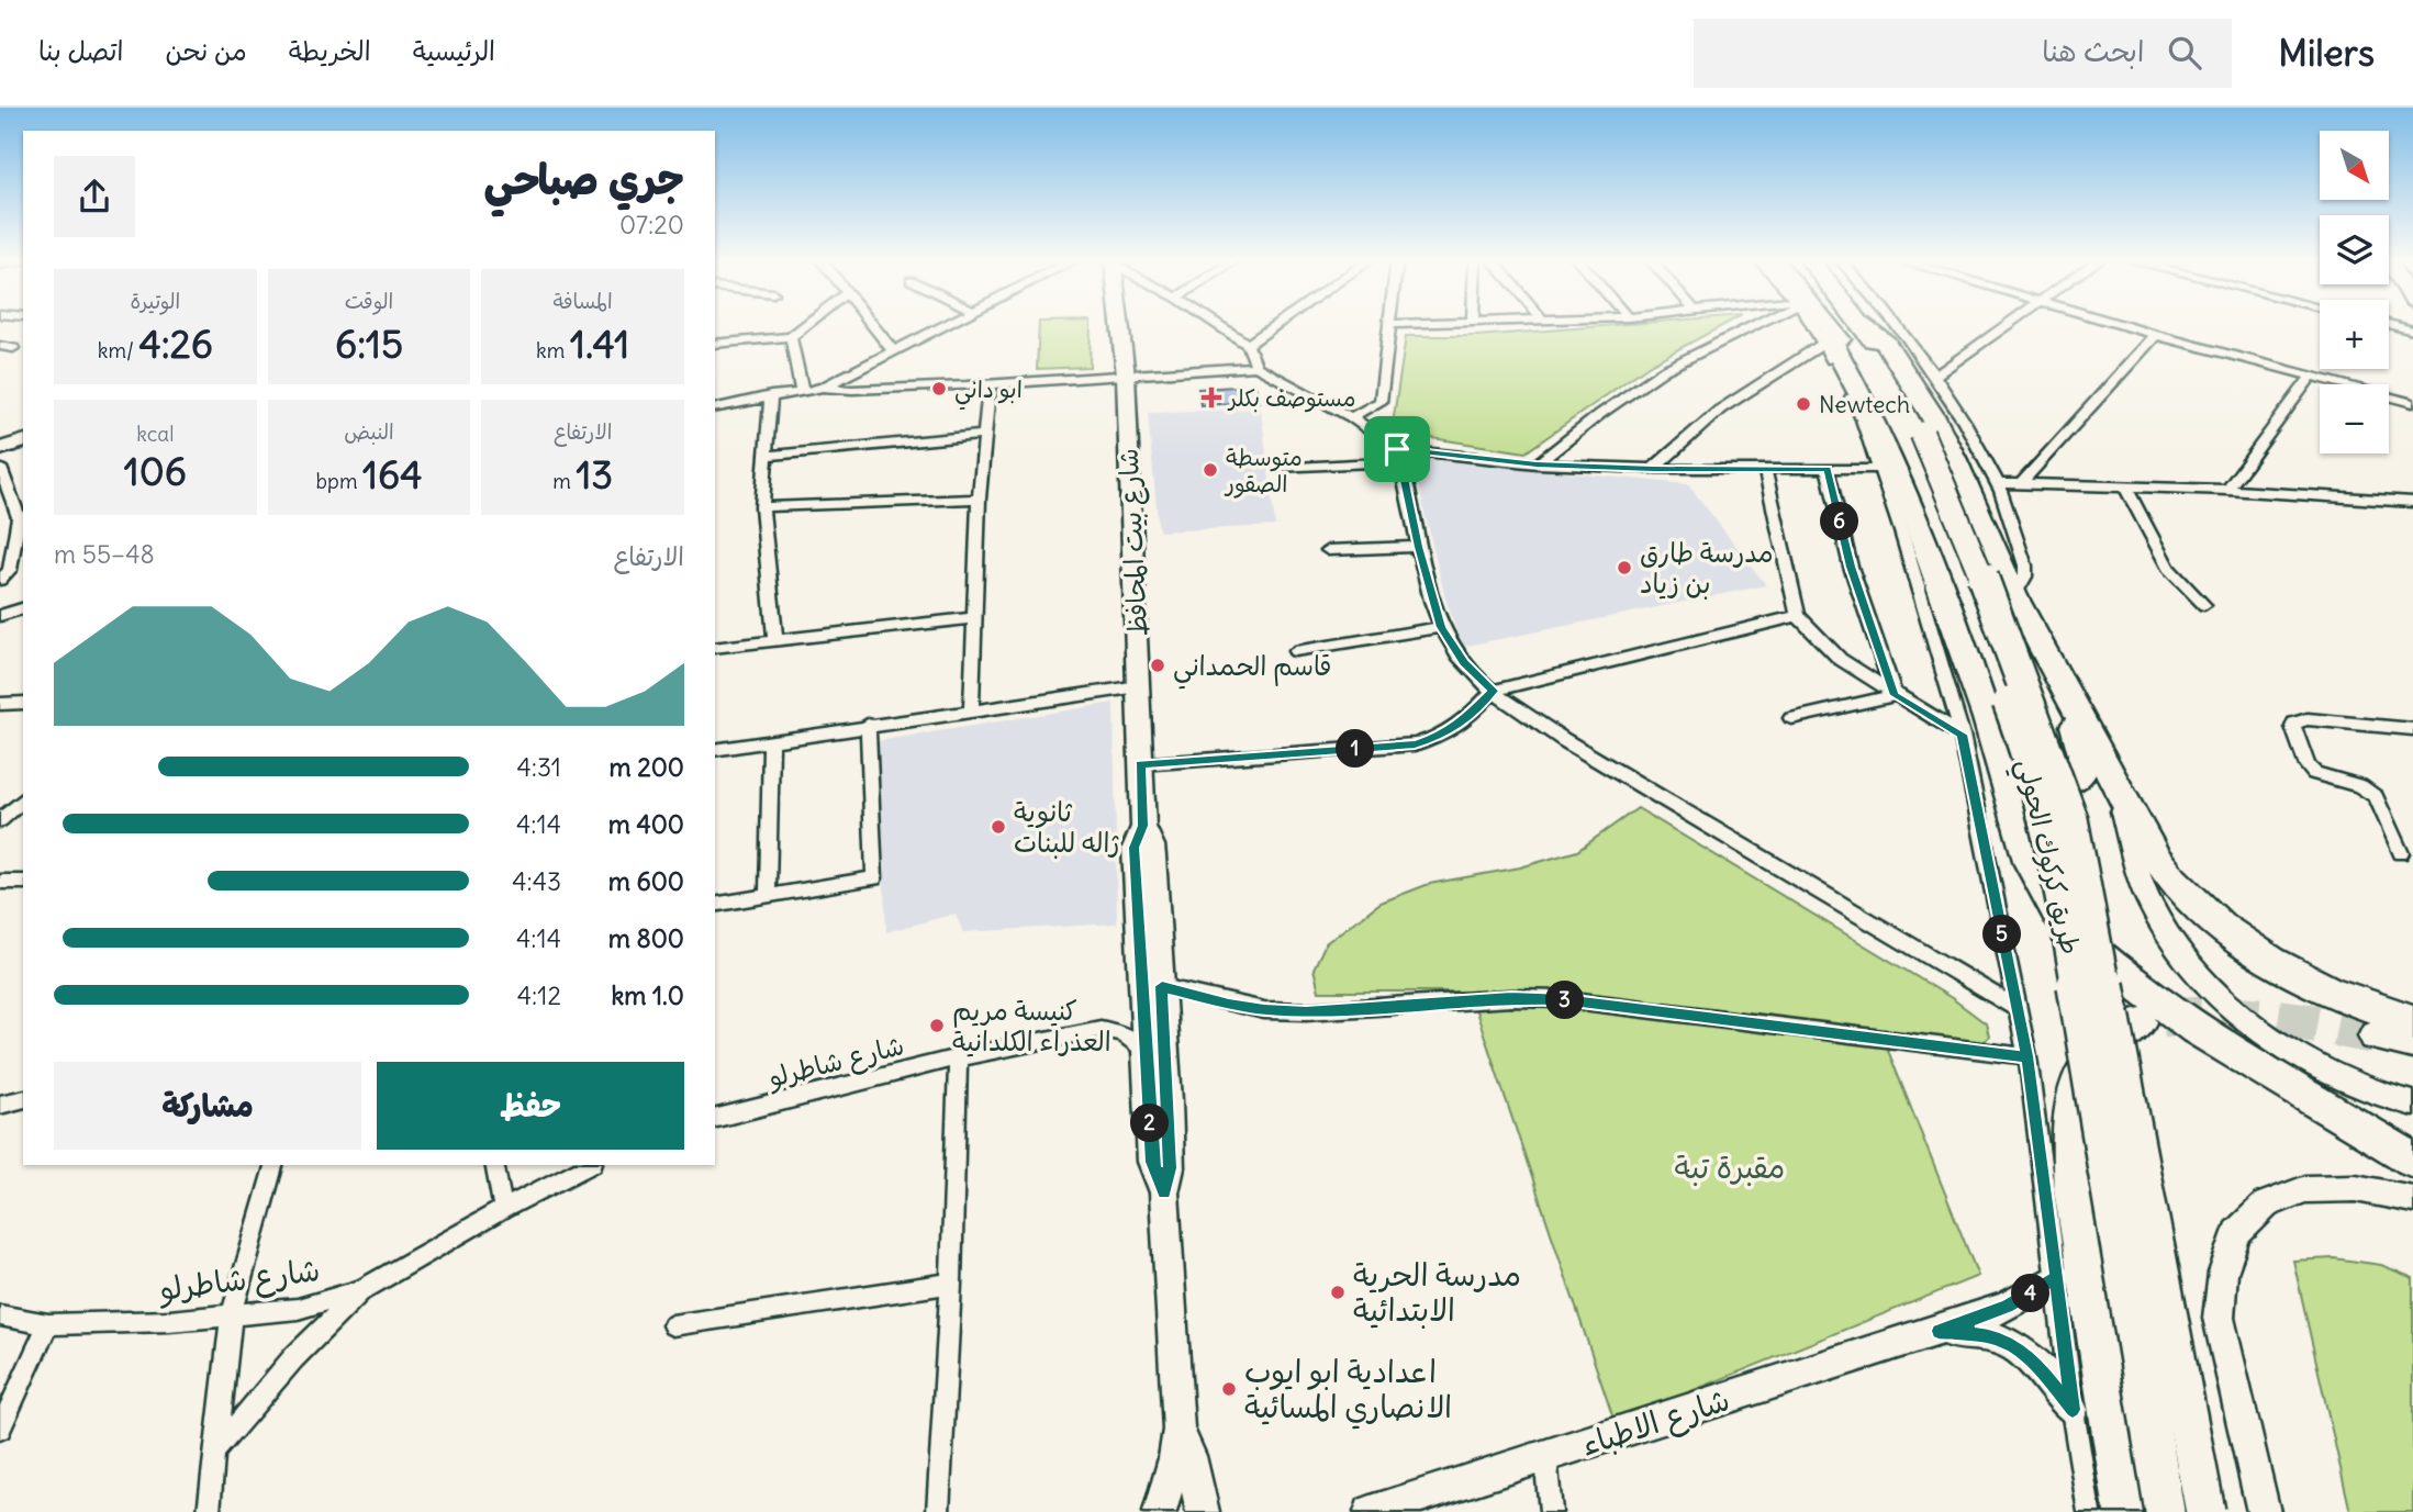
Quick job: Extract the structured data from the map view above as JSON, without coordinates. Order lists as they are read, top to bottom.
{
  "streets": {
    "highway": ["طريق كركوك الحولي"],
    "main road": ["شارع بيت المحافظ", "شارع الاطباء"],
    "street": ["شارع شاطرلو"]
  },
  "crossings": [
    ["شارع بيت المحافظ", "شارع شاطرلو"]
  ],
  "parks": ["مقبرة تبة"],
  "places": {
    "other": [
      "ابو داني",
      "Newtech",
      "متوسطة الصقور",
      "مدرسة طارق بن زياد",
      "قاسم الحمداني",
      "ثانوية ژاله للبنات",
      "كنيسة مريم العذراء الكلدانية",
      "مدرسة الحرية الابتدائية",
      "اعدادية ابو ايوب الانصاري المسائية"
    ],
    "health": ["مستوصف بكلر"]
  },
  "north": "bottom right",
  "page": {
    "header": "Milers",
    "search": "ابحث هنا",
    "nav": [
      "الرئيسية",
      "الخريطة",
      "من نحن",
      "اتصل بنا"
    ],
    "map_buttons": ["+", "−"],
    "heading": ["جري صباحي", "07:20"],
    "stats": [
      ["المسافة", "1.41 km"],
      ["الوقت", "6:15"],
      ["الوتيرة", "4:26 /km"],
      ["الارتفاع", "13 m"],
      ["النبض", "164 bpm"],
      ["kcal", "106"]
    ],
    "pins": [
      "6",
      "1",
      "5",
      "3",
      "2",
      "4"
    ],
    "chart": ["الارتفاع", "48–55 m"],
    "list": [
      {
        "name": "200 m",
        "note": "4:31"
      },
      {
        "name": "400 m",
        "note": "4:14"
      },
      {
        "name": "600 m",
        "note": "4:43"
      },
      {
        "name": "800 m",
        "note": "4:14"
      },
      {
        "name": "1.0 km",
        "note": "4:12"
      }
    ],
    "buttons": ["حفظ", "مشاركة"]
  }
}
